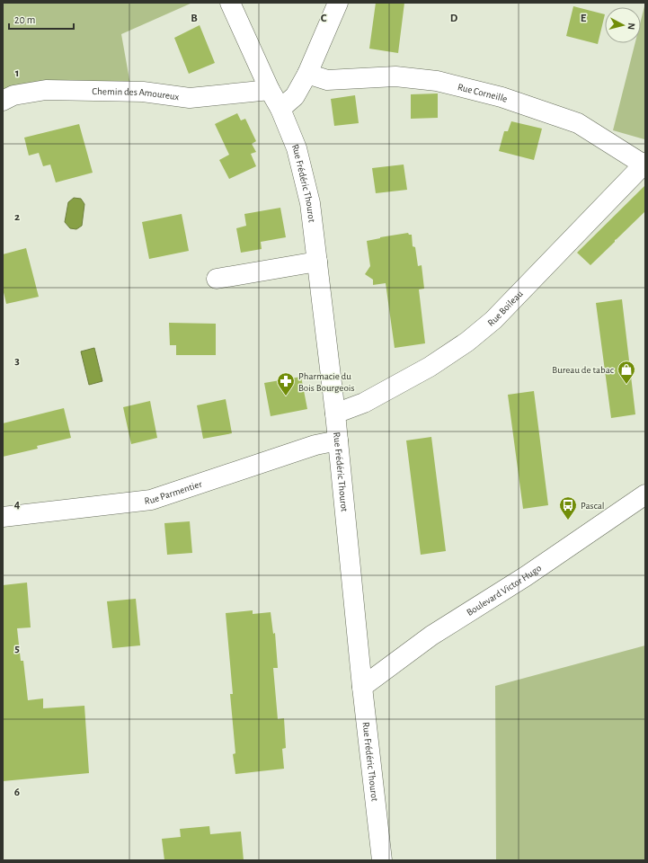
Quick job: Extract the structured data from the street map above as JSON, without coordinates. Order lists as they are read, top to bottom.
{
  "streets": {
    "street": [
      "Rue Corneille",
      "Chemin des Amoureux",
      "Rue Frédéric Thourot",
      "Rue Boileau",
      "Rue Parmentier",
      "Boulevard Victor Hugo"
    ]
  },
  "crossings": [
    ["Rue Corneille", "Rue Boileau"],
    ["Chemin des Amoureux", "Rue Frédéric Thourot"],
    ["Rue Frédéric Thourot", "Rue Boileau"],
    ["Rue Frédéric Thourot", "Rue Parmentier"],
    ["Rue Frédéric Thourot", "Boulevard Victor Hugo"]
  ],
  "places": {
    "shop": ["Bureau de tabac"],
    "pharmacy": ["Pharmacie du Bois Bourgeois"],
    "bus stop": ["Pascal"]
  },
  "scale_bar": "20 m",
  "north": "right",
  "grid": {
    "columns": [
      "B",
      "C",
      "D",
      "E"
    ],
    "rows": [
      "1",
      "2",
      "3",
      "4",
      "5",
      "6"
    ]
  }
}
